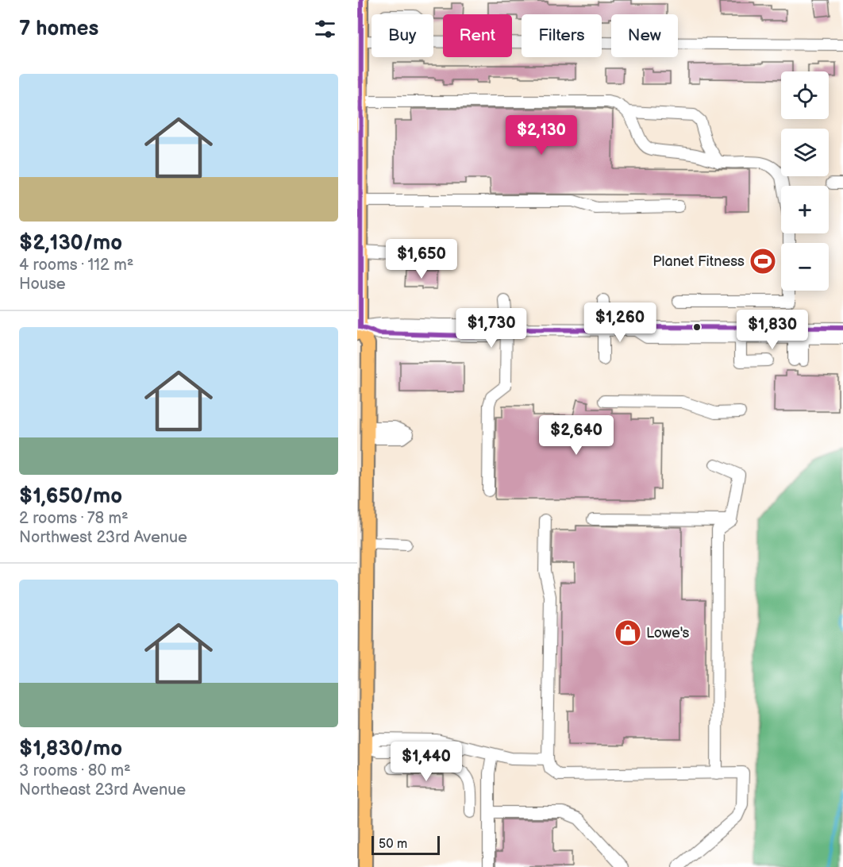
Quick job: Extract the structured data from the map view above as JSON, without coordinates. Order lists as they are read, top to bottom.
{
  "places": {
    "sports": ["Planet Fitness"],
    "shop": ["Lowe's"]
  },
  "scale_bar": "50 m",
  "page": {
    "heading": "7 homes",
    "chip": [
      "Buy",
      "Rent",
      "Filters",
      "New"
    ],
    "list": [
      {
        "name": "$2,130/mo",
        "note": "4 rooms · 112 m² · House"
      },
      {
        "name": "$1,650/mo",
        "note": "2 rooms · 78 m² · Northwest 23rd Avenue"
      },
      {
        "name": "$1,830/mo",
        "note": "3 rooms · 80 m² · Northeast 23rd Avenue"
      }
    ],
    "map_buttons": ["+", "−"],
    "price": [
      "$2,130",
      "$1,650",
      "$1,260",
      "$1,730",
      "$1,830",
      "$2,640",
      "$1,440"
    ],
    "scale": "50 m"
  }
}
